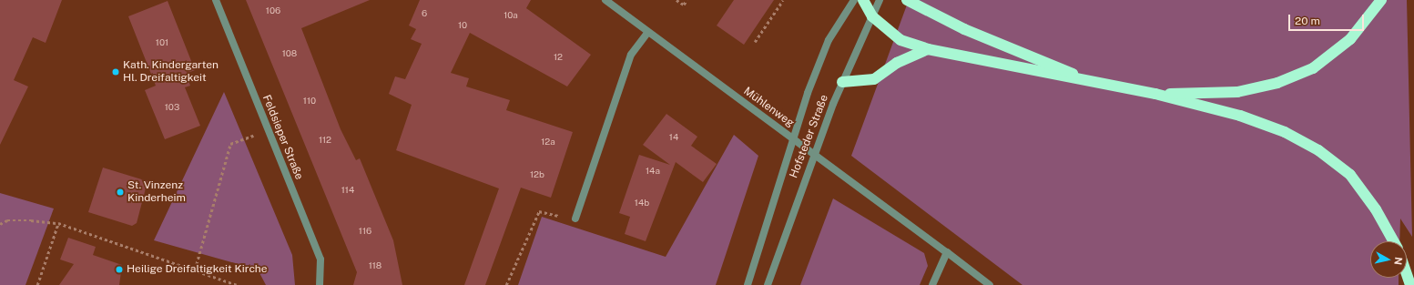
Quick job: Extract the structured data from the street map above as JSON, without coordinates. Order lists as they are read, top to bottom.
{
  "streets": {
    "street": ["Mühlenweg", "Hofsteder Straße", "Feldsieper Straße"]
  },
  "places": ["Kath. Kindergarten Hl. Dreifaltigkeit", "St. Vinzenz Kinderheim", "Heilige Dreifaltigkeit Kirche"],
  "house_numbers": [
    "106",
    "6",
    "10a",
    "10",
    "101",
    "108",
    "12",
    "110",
    "103",
    "14",
    "112",
    "12a",
    "14a",
    "12b",
    "114",
    "14b",
    "116",
    "118"
  ],
  "scale_bar": "20 m",
  "north": "right"
}
